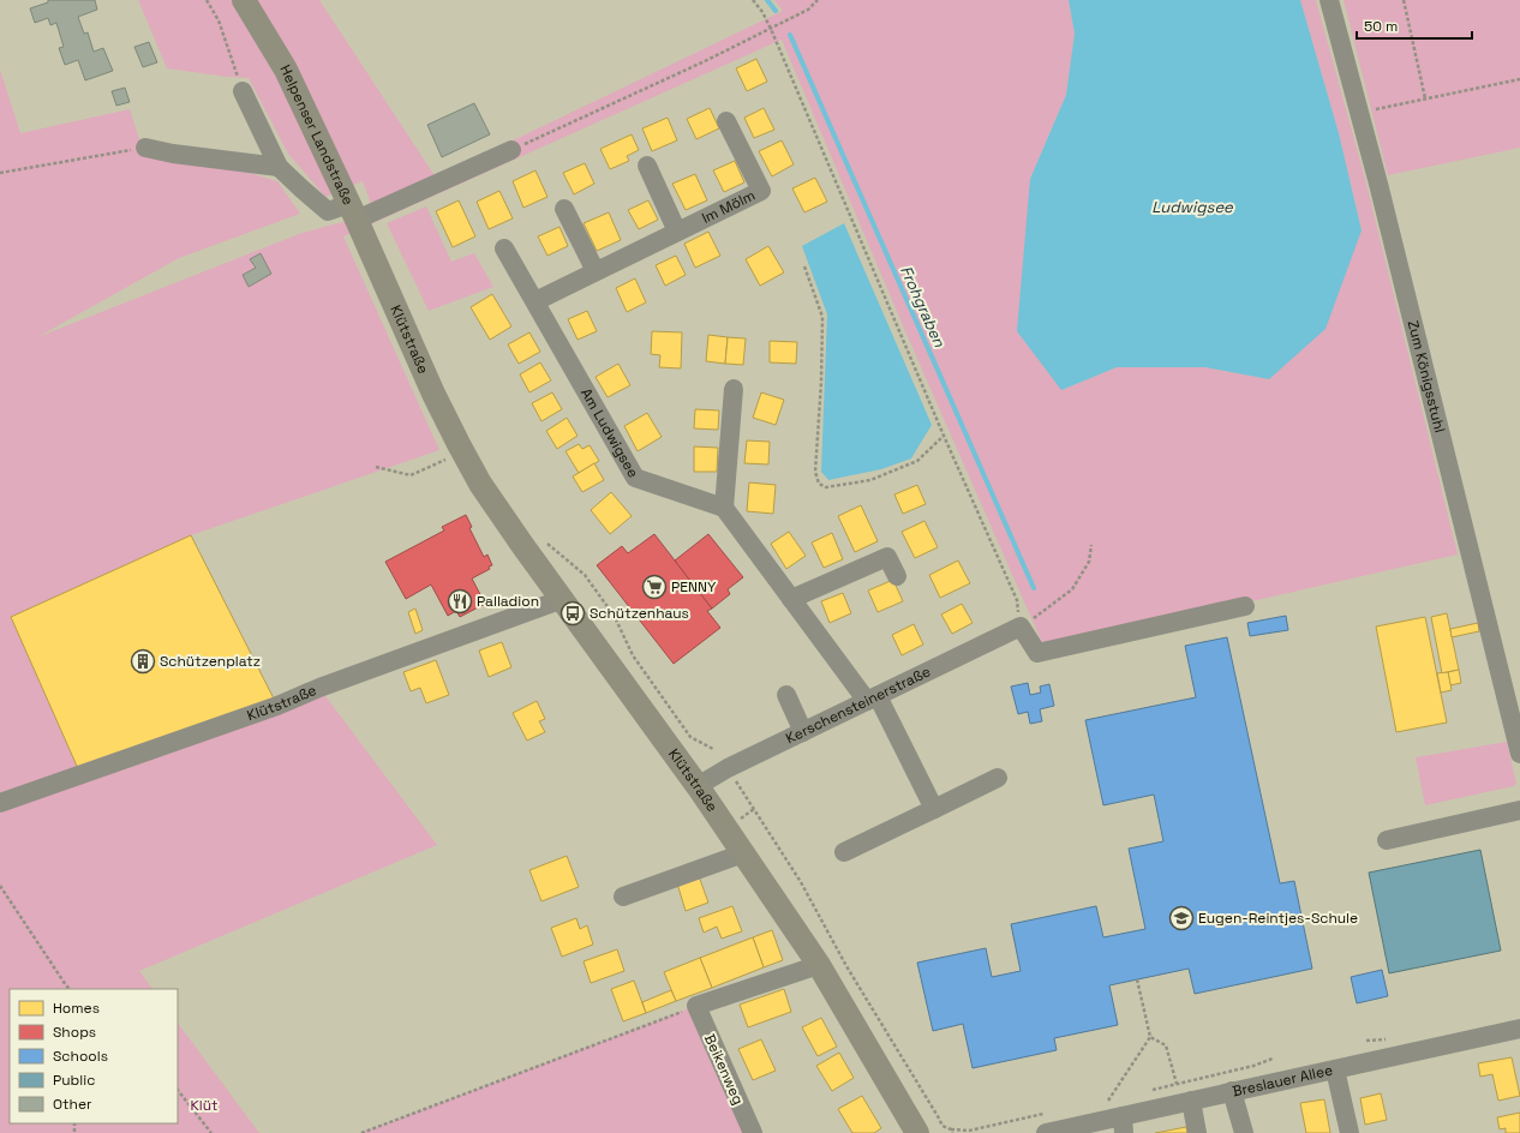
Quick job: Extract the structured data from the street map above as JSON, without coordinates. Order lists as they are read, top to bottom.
{
  "streets": {
    "main road": ["Helpenser Landstraße", "Klütstraße"],
    "street": [
      "Im Mölm",
      "Zum Königsstuhl",
      "Am Ludwigsee",
      "Kerschensteinerstraße",
      "Beikenweg",
      "Breslauer Allee"
    ]
  },
  "crossings": [
    ["Helpenser Landstraße", "Klütstraße"],
    ["Im Mölm", "Am Ludwigsee"],
    ["Klütstraße", "Kerschensteinerstraße"]
  ],
  "water": ["Ludwigsee", "Frohgraben"],
  "parks": ["Klüt"],
  "places": {
    "supermarket": ["PENNY"],
    "restaurant": ["Palladion"],
    "bus stop": ["Schützenhaus"],
    "building": ["Schützenplatz"],
    "school or university": ["Eugen-Reintjes-Schule"]
  },
  "legend": [
    "Homes",
    "Shops",
    "Schools",
    "Public",
    "Other"
  ],
  "scale_bar": "50 m"
}
